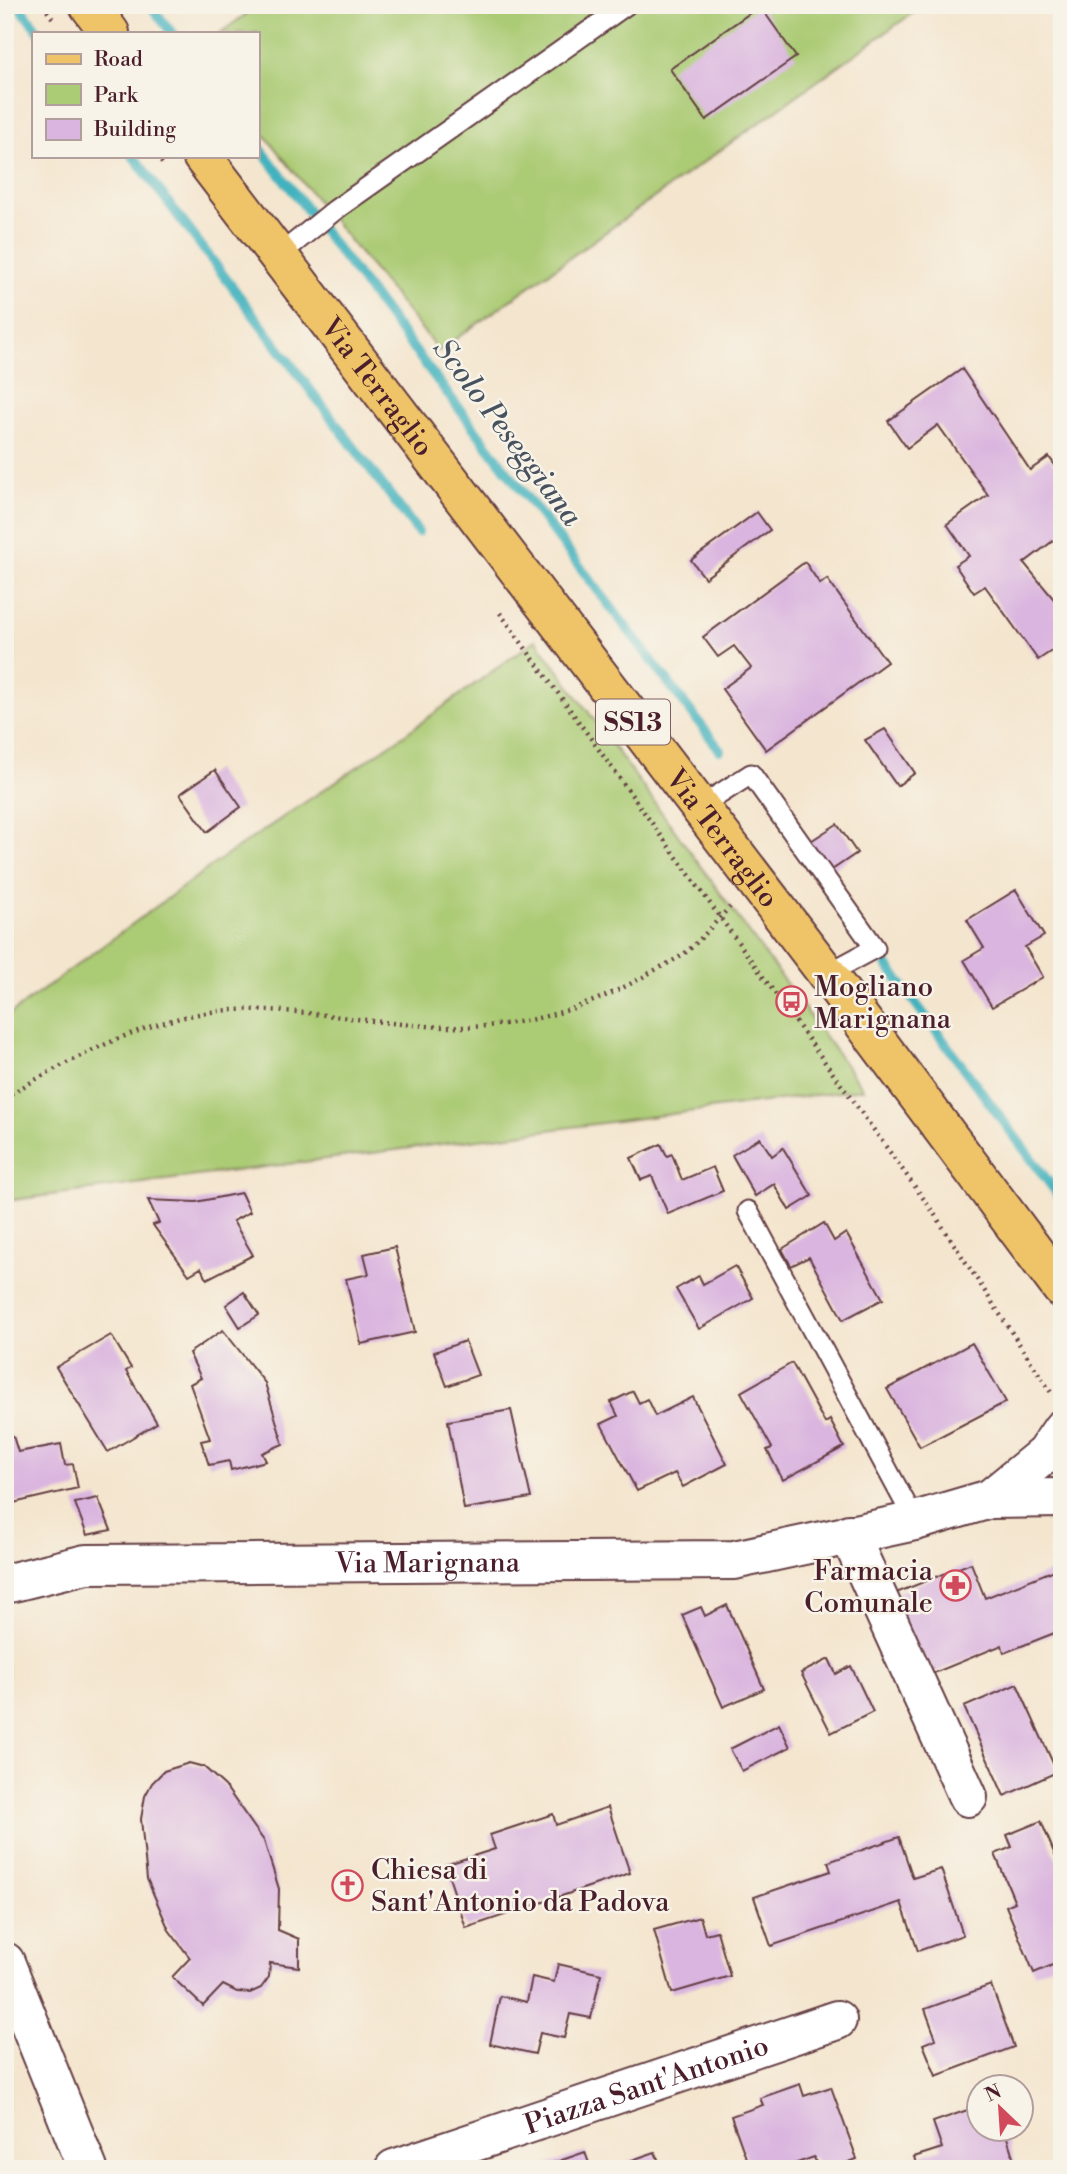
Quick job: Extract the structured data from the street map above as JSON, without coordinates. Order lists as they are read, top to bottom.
{
  "streets": {
    "main road": ["Via Terraglio", "SS13"],
    "street": ["Via Marignana", "Piazza Sant'Antonio"]
  },
  "water": ["Scolo Peseggiana"],
  "places": {
    "bus stop": ["Mogliano Marignana"],
    "pharmacy": ["Farmacia Comunale"],
    "church": ["Chiesa di Sant'Antonio da Padova"]
  },
  "legend": ["Road", "Park", "Building"],
  "north": "top left"
}
